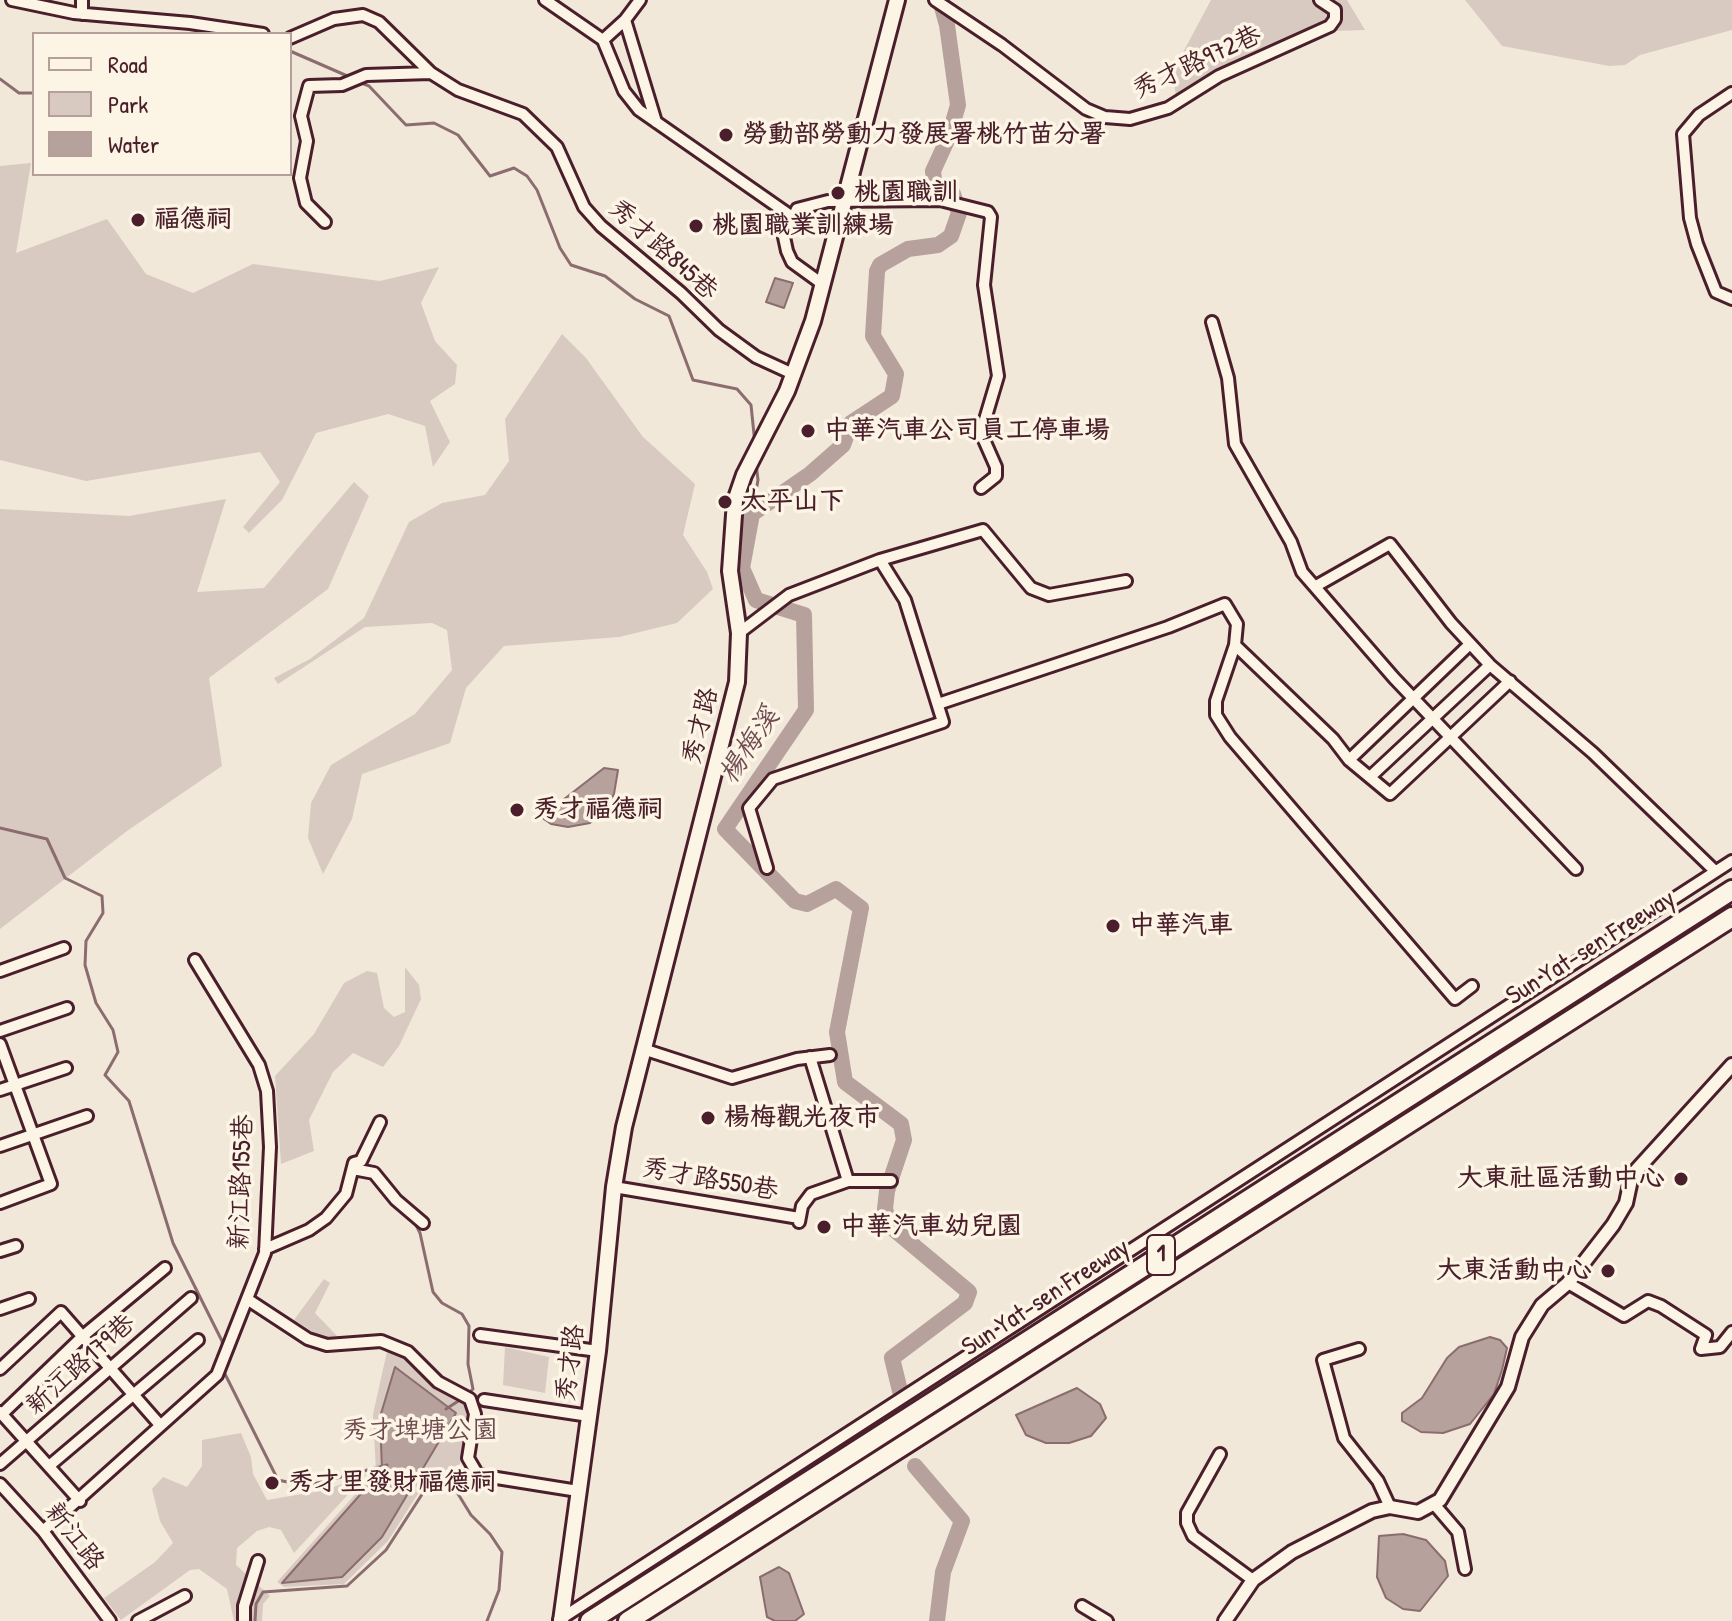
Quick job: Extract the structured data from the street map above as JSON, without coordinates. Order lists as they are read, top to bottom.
{
  "streets": {
    "highway": ["Sun Yat-sen Freeway", "1"],
    "main road": ["秀才路"],
    "street": [
      "秀才路972巷",
      "秀才路845巷",
      "秀才路550巷",
      "新江路155巷",
      "新江路179巷",
      "新江路"
    ]
  },
  "crossings": [
    ["秀才路845巷", "秀才路"],
    ["秀才路", "秀才路550巷"],
    ["新江路155巷", "新江路"]
  ],
  "water": ["楊梅溪"],
  "parks": ["秀才埤塘公園"],
  "places": [
    "勞動部勞動力發展署桃竹苗分署",
    "桃園職訓",
    "福德祠",
    "桃園職業訓練場",
    "中華汽車公司員工停車場",
    "太平山下",
    "秀才福德祠",
    "中華汽車",
    "楊梅觀光夜市",
    "大東社區活動中心",
    "中華汽車幼兒園",
    "大東活動中心",
    "秀才里發財福德祠"
  ],
  "legend": ["Road", "Park", "Water"]
}
